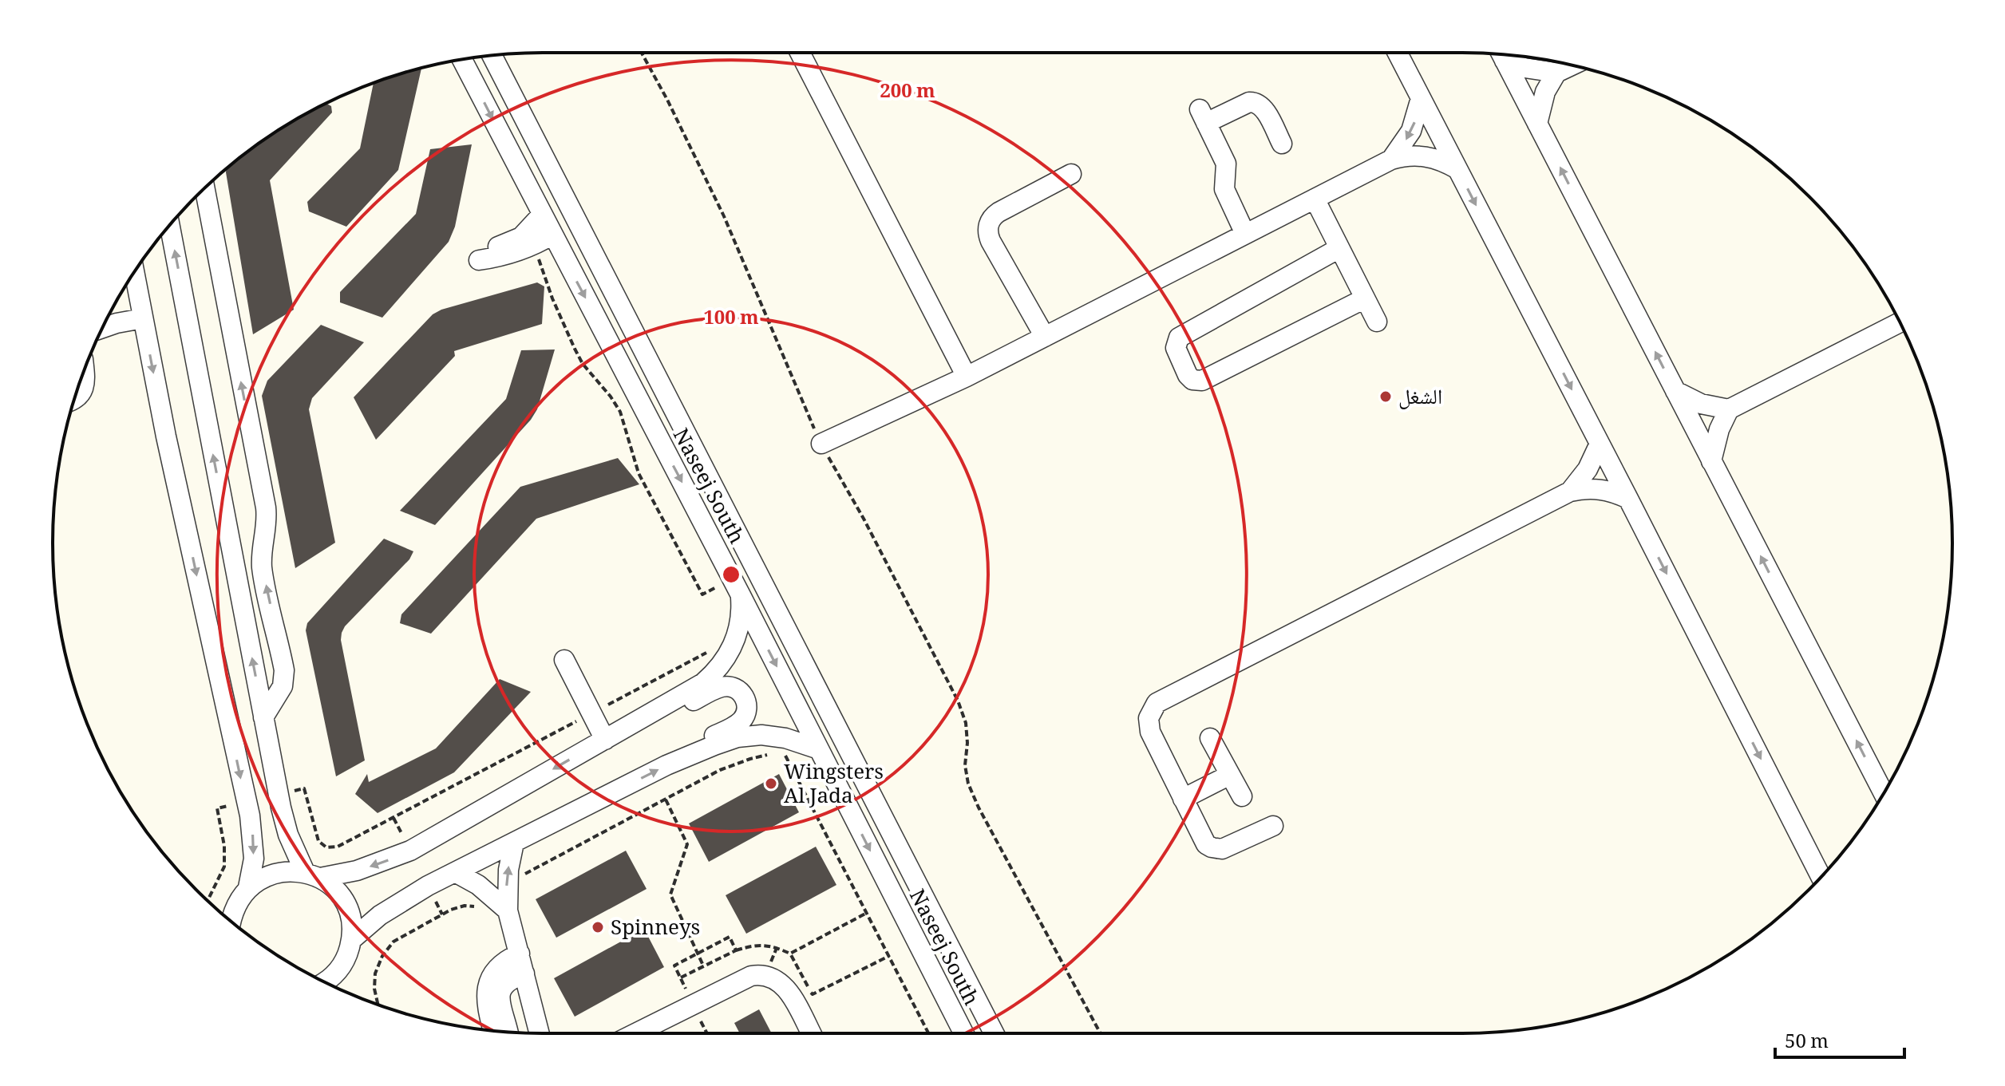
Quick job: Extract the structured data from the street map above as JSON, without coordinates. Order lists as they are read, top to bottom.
{
  "streets": {
    "street": ["Naseej South"]
  },
  "places": ["الشغل", "Wingsters Al Jada", "Spinneys"],
  "scale_bar": "50 m",
  "rings": ["200 m", "100 m"]
}
